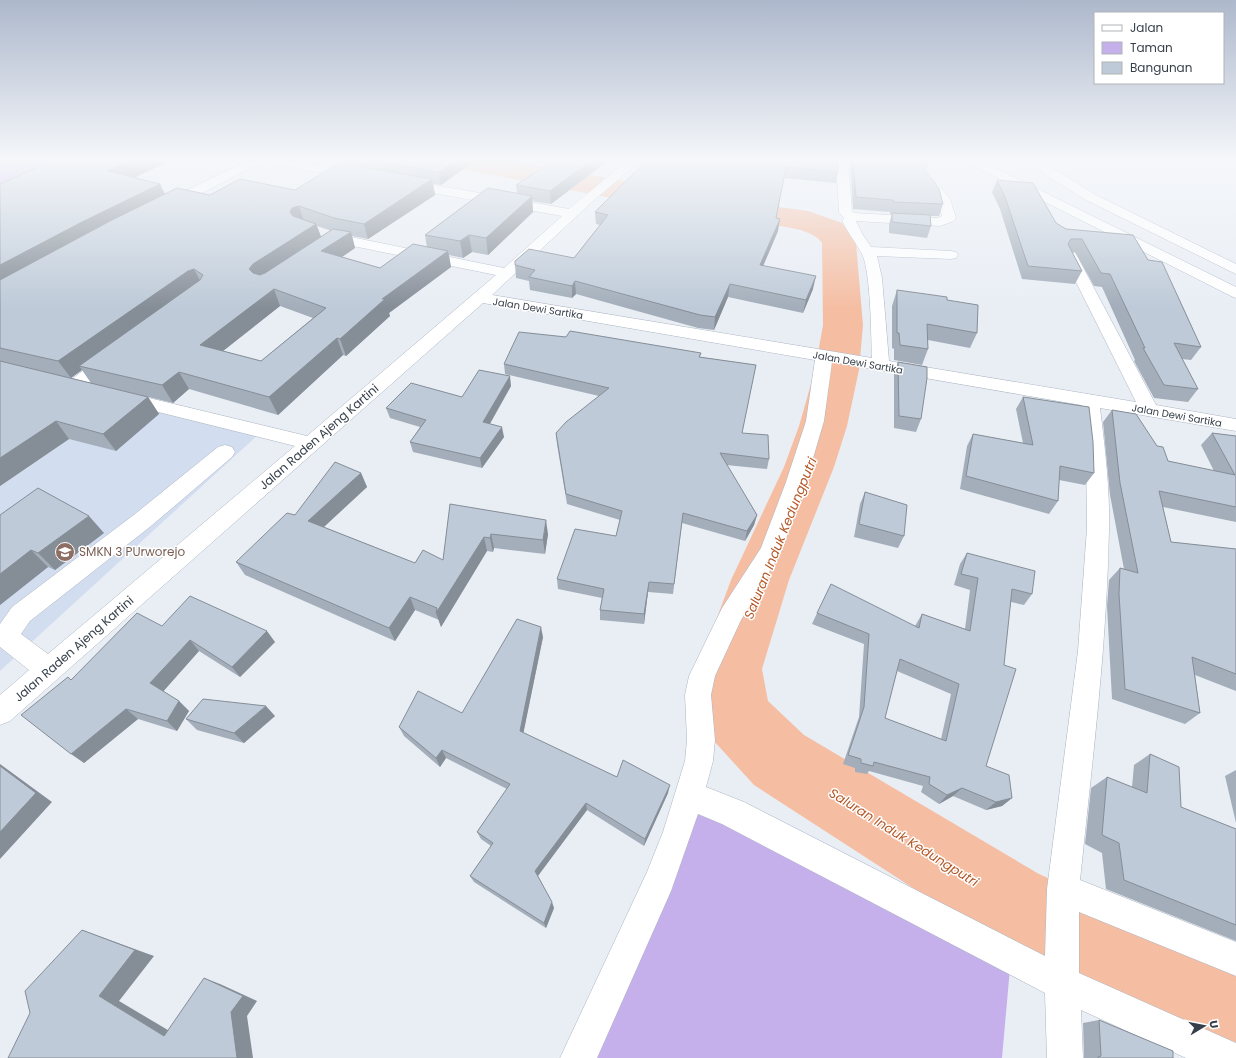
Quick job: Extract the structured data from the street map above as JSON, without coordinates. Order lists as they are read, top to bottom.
{
  "streets": {
    "street": ["Jalan Dewi Sartika", "Jalan Raden Ajeng Kartini"]
  },
  "crossings": [
    ["Jalan Dewi Sartika", "Jalan Raden Ajeng Kartini"]
  ],
  "water": ["Saluran Induk Kedungputri"],
  "places": {
    "school or university": ["SMKN 3 PUrworejo"]
  },
  "legend": ["Jalan", "Taman", "Bangunan"],
  "north": "right"
}
